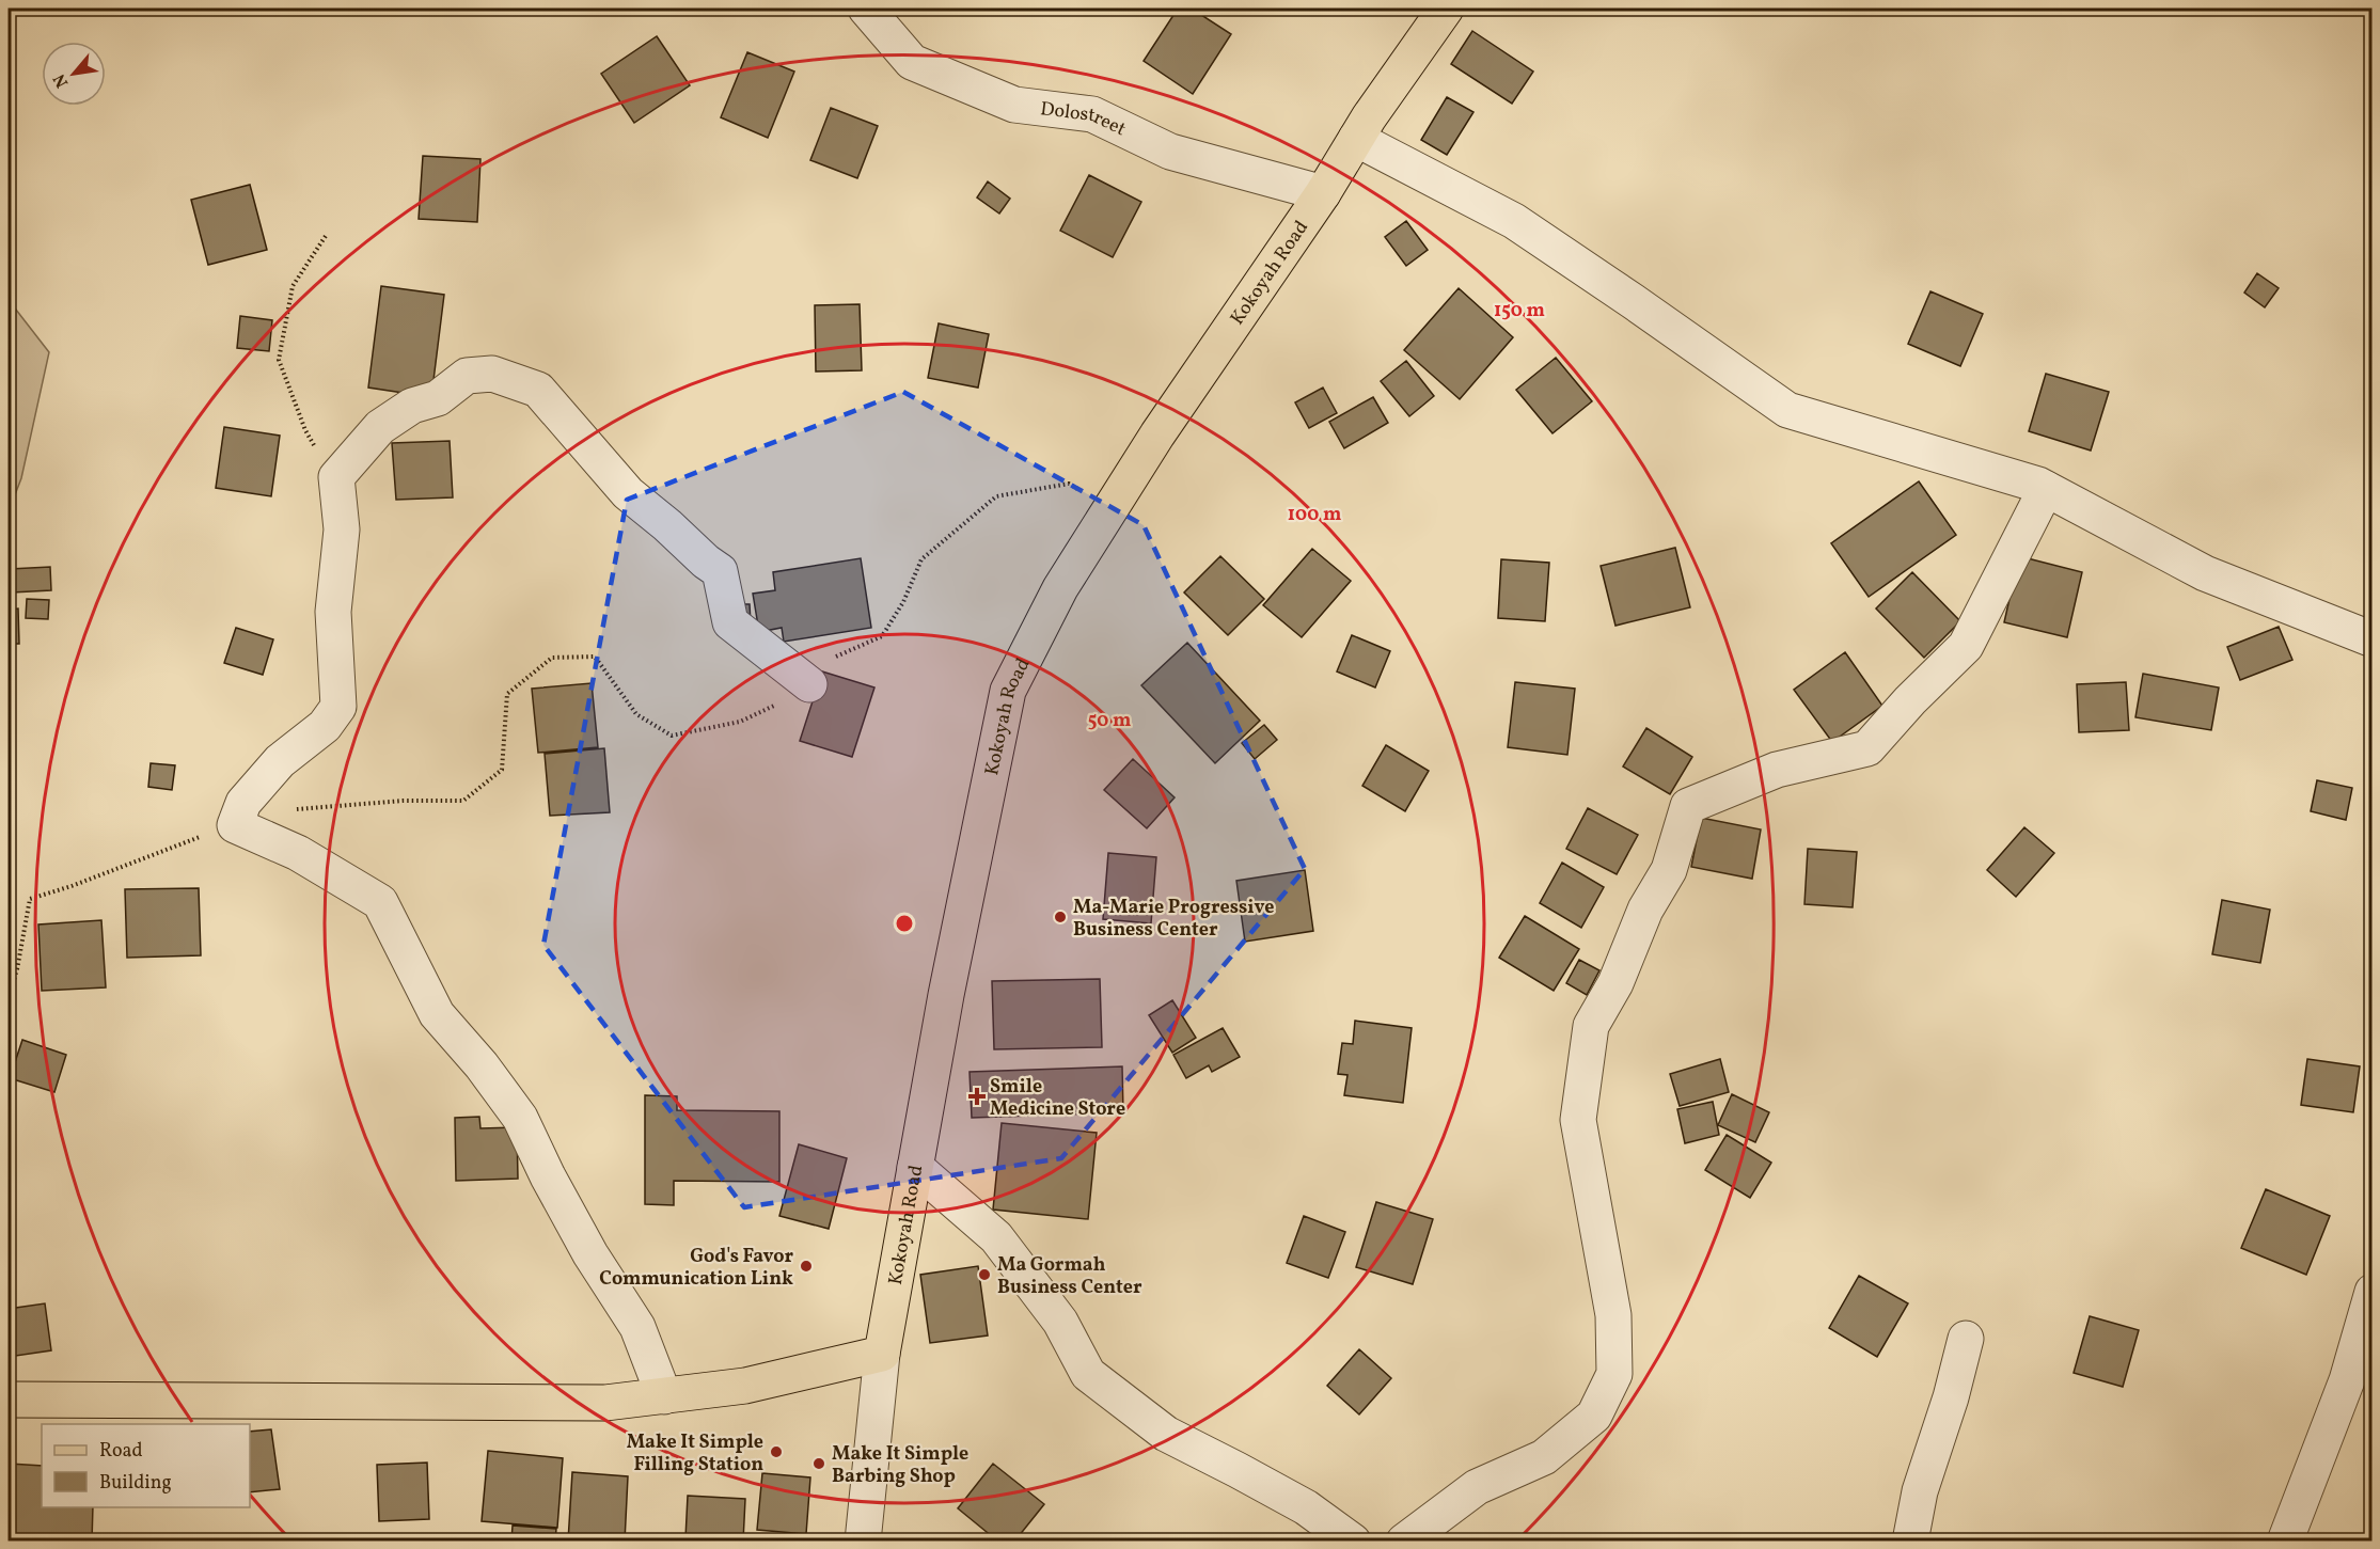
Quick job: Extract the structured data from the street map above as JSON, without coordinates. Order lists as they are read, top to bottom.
{
  "streets": {
    "main road": ["Kokoyah Road"],
    "street": ["Dolostreet"]
  },
  "crossings": [
    ["Dolostreet", "Kokoyah Road"]
  ],
  "places": {
    "other": [
      "Ma-Marie Progressive Business Center",
      "God's Favor Communication Link",
      "Ma Gormah Business Center",
      "Make It Simple Filling Station",
      "Make It Simple Barbing Shop"
    ],
    "health": ["Smile Medicine Store"]
  },
  "legend": ["Road", "Building"],
  "north": "bottom left",
  "rings": ["150 m", "100 m", "50 m"]
}
